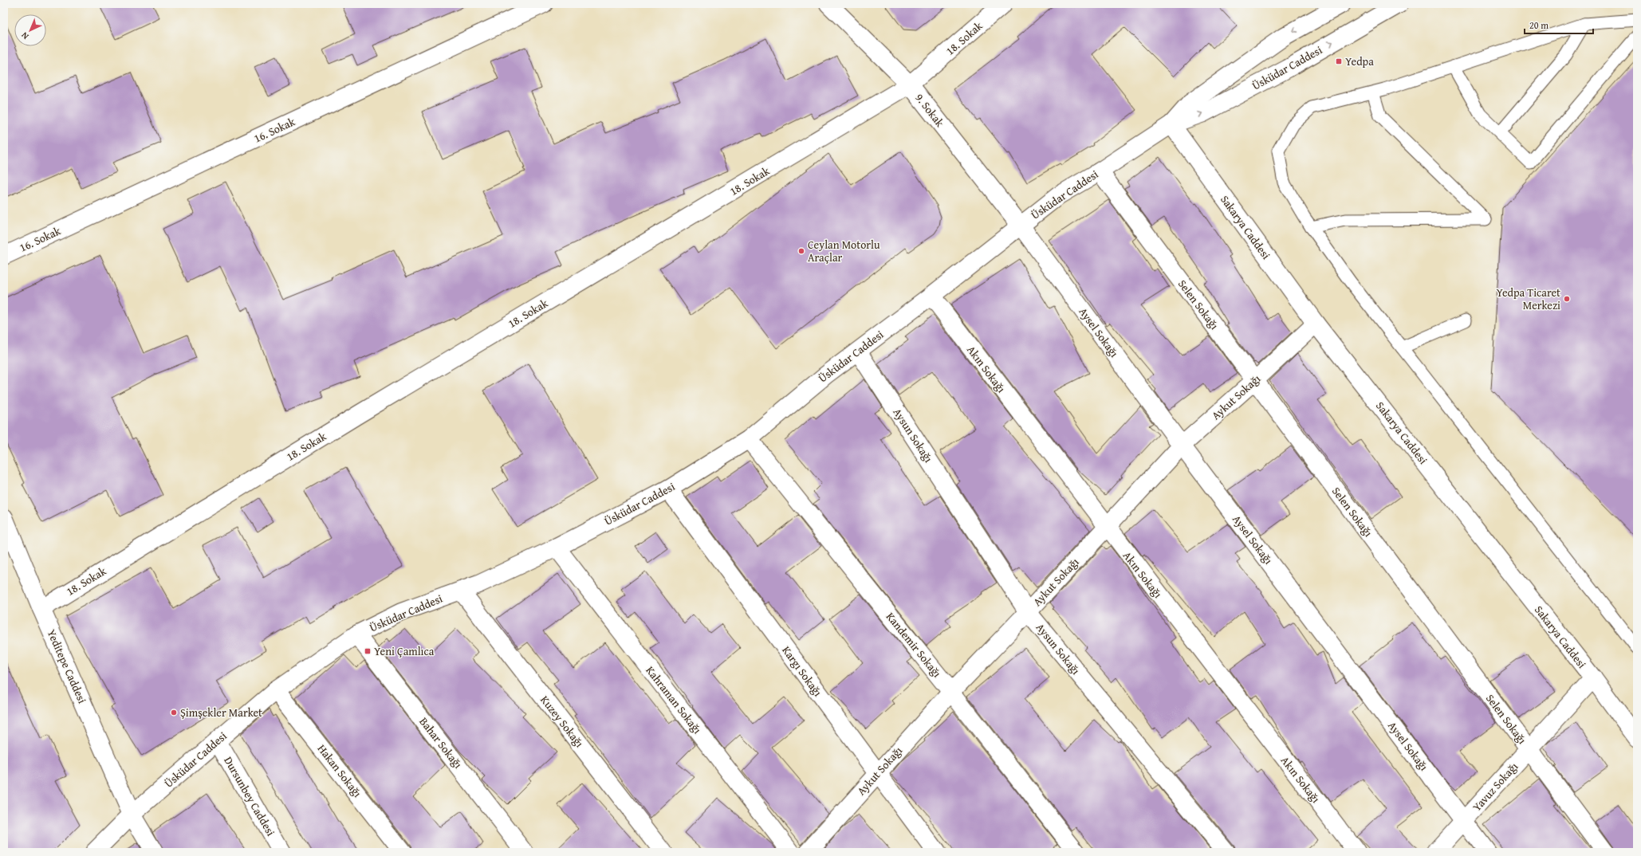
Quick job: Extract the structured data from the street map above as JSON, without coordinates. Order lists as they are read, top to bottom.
{
  "streets": {
    "street": [
      "18. Sokak",
      "Üsküdar Caddesi",
      "9. Sokak",
      "16. Sokak",
      "Sakarya Caddesi",
      "Selen Sokağı",
      "Aysel Sokağı",
      "Akın Sokağı",
      "Aykut Sokağı",
      "Aysun Sokağı",
      "Kandemir Sokağı",
      "Yeditepe Caddesi",
      "Kargı Sokağı",
      "Kahraman Sokağı",
      "Kuzey Sokağı",
      "Bahar Sokağı",
      "Hakan Sokağı",
      "Yavuz Sokağı",
      "Dursunbey Caddesi"
    ]
  },
  "crossings": [
    ["18. Sokak", "9. Sokak"],
    ["18. Sokak", "Yeditepe Caddesi"],
    ["Üsküdar Caddesi", "9. Sokak"],
    ["Üsküdar Caddesi", "Sakarya Caddesi"],
    ["Üsküdar Caddesi", "Selen Sokağı"],
    ["Üsküdar Caddesi", "Aysel Sokağı"],
    ["Üsküdar Caddesi", "Akın Sokağı"],
    ["Üsküdar Caddesi", "Aysun Sokağı"],
    ["Üsküdar Caddesi", "Kandemir Sokağı"],
    ["Üsküdar Caddesi", "Yeditepe Caddesi"],
    ["Üsküdar Caddesi", "Kargı Sokağı"],
    ["Üsküdar Caddesi", "Kahraman Sokağı"],
    ["Üsküdar Caddesi", "Kuzey Sokağı"],
    ["Üsküdar Caddesi", "Bahar Sokağı"],
    ["Üsküdar Caddesi", "Hakan Sokağı"],
    ["Üsküdar Caddesi", "Dursunbey Caddesi"],
    ["9. Sokak", "Aysel Sokağı"],
    ["Sakarya Caddesi", "Aykut Sokağı"],
    ["Sakarya Caddesi", "Yavuz Sokağı"],
    ["Selen Sokağı", "Aykut Sokağı"],
    ["Selen Sokağı", "Yavuz Sokağı"],
    ["Aysel Sokağı", "Aykut Sokağı"],
    ["Aysel Sokağı", "Yavuz Sokağı"],
    ["Akın Sokağı", "Aykut Sokağı"],
    ["Aykut Sokağı", "Aysun Sokağı"],
    ["Aykut Sokağı", "Kandemir Sokağı"],
    ["Aykut Sokağı", "Kargı Sokağı"]
  ],
  "places": {
    "transit": ["Yedpa", "Yeni Çamlıca"],
    "other": ["Ceylan Motorlu Araçlar", "Yedpa Ticaret Merkezi", "Şimşekler Market"]
  },
  "scale_bar": "20 m",
  "north": "bottom left"
}
